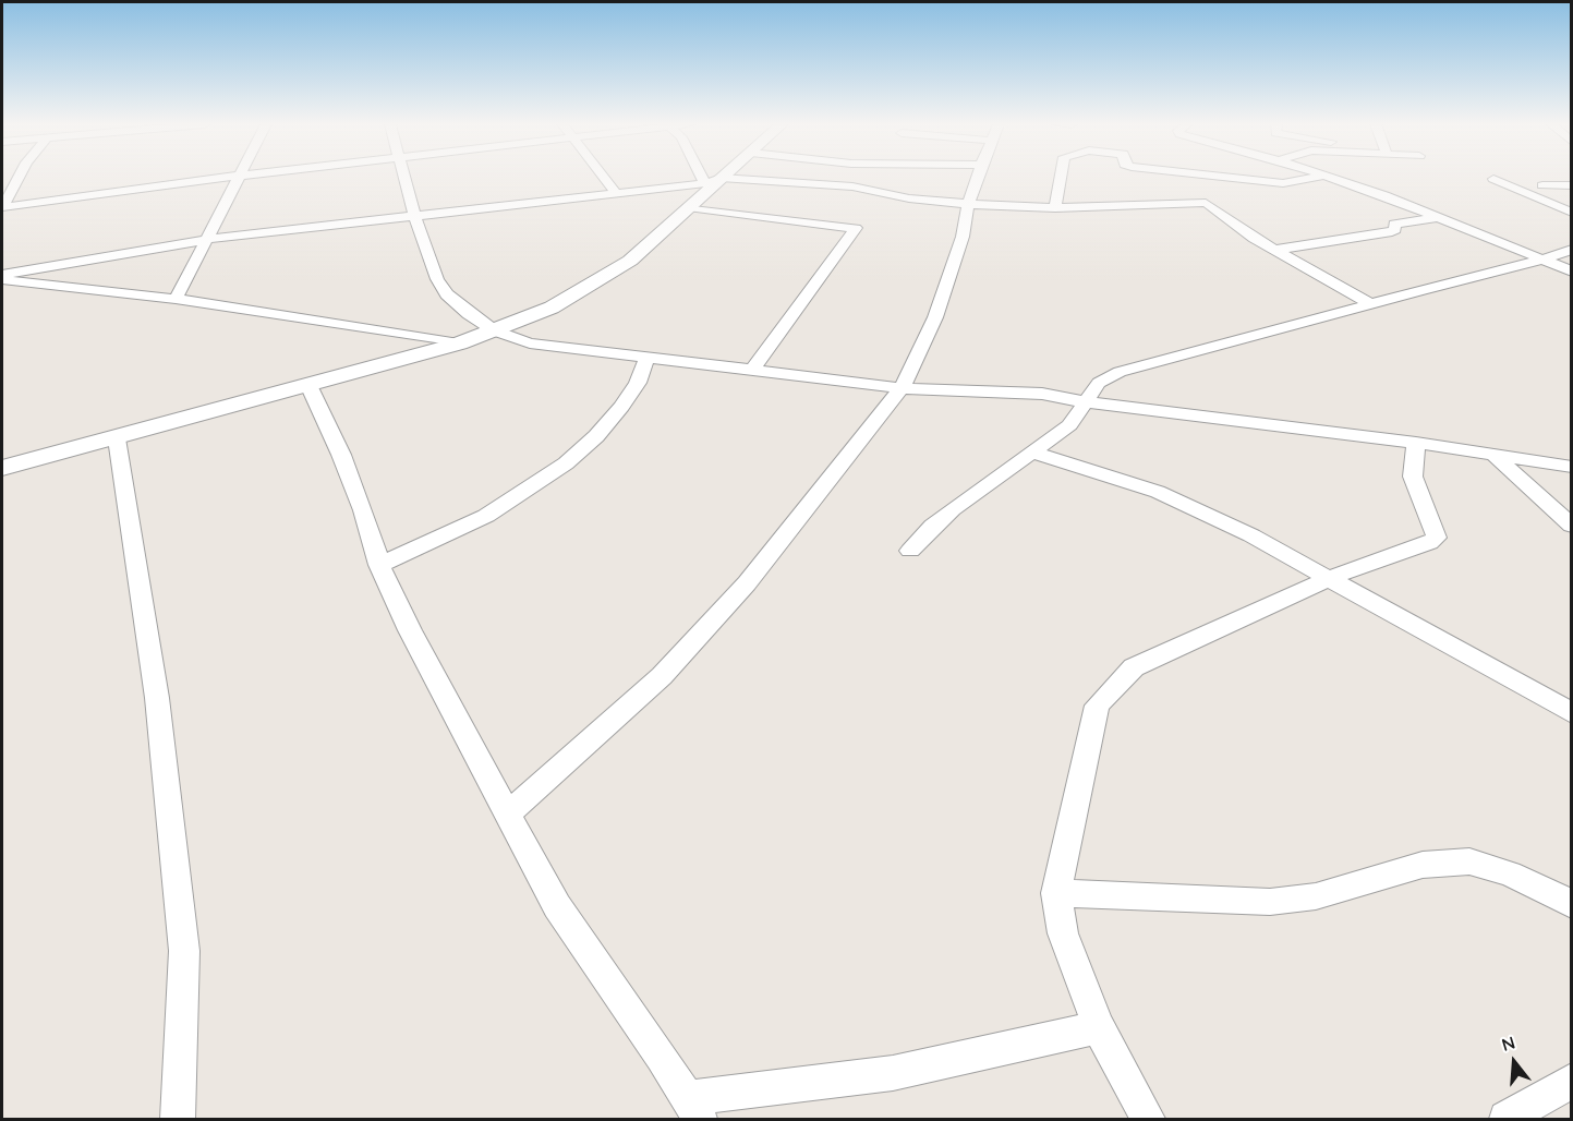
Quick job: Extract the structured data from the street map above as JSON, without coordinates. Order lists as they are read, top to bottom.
{
  "north": "top"
}
